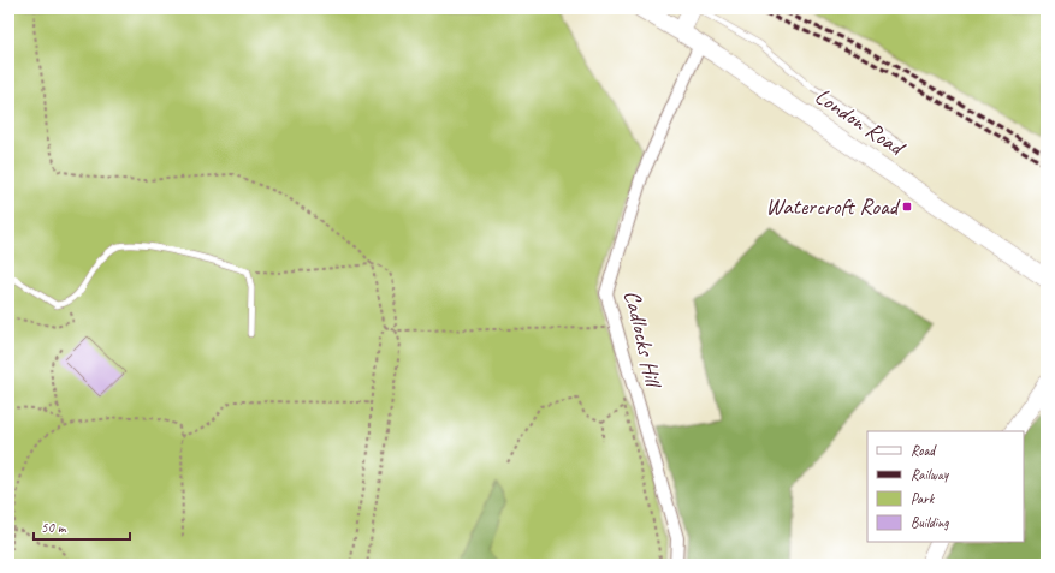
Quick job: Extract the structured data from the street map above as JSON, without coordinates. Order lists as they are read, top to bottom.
{
  "streets": {
    "street": ["London Road", "Cadlocks Hill"]
  },
  "crossings": [
    ["London Road", "Cadlocks Hill"]
  ],
  "places": {
    "transit": ["Watercroft Road"]
  },
  "legend": [
    "Road",
    "Railway",
    "Park",
    "Building"
  ],
  "scale_bar": "50 m"
}
